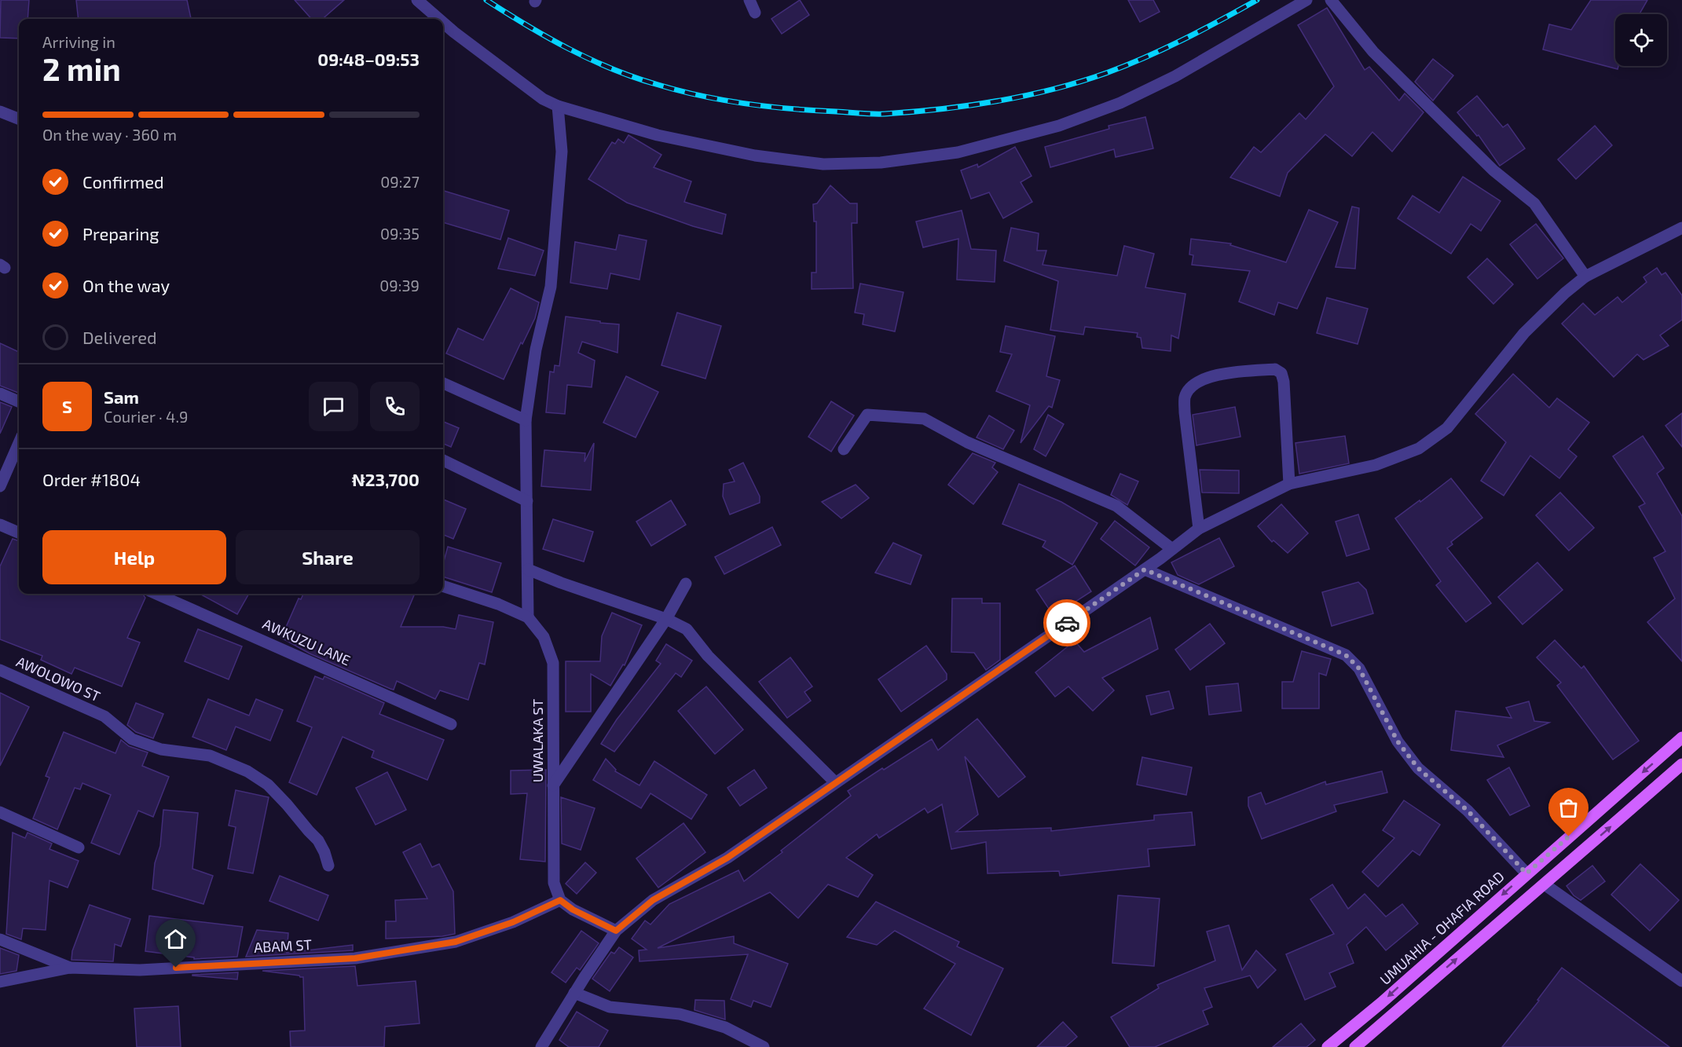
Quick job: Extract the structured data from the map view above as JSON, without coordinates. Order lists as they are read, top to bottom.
{
  "streets": {
    "main road": ["UMUAHIA - OHAFIA ROAD"],
    "street": [
      "AWKUZU LANE",
      "AWOLOWO ST",
      "UWALAKA ST",
      "ABAM ST"
    ]
  },
  "crossings": [
    ["UWALAKA ST", "ABAM ST"]
  ],
  "page": {
    "heading": ["2 min", "Arriving in", "09:48–09:53"],
    "panel": [
      "Sam",
      "Courier · 4.9",
      "Order #1804",
      "₦23,700"
    ],
    "bar": "On the way · 360 m",
    "list": [
      ["Confirmed", "09:27"],
      ["Preparing", "09:35"],
      ["On the way", "09:39"],
      "Delivered"
    ],
    "round": "S",
    "buttons": ["Help", "Share"]
  }
}
